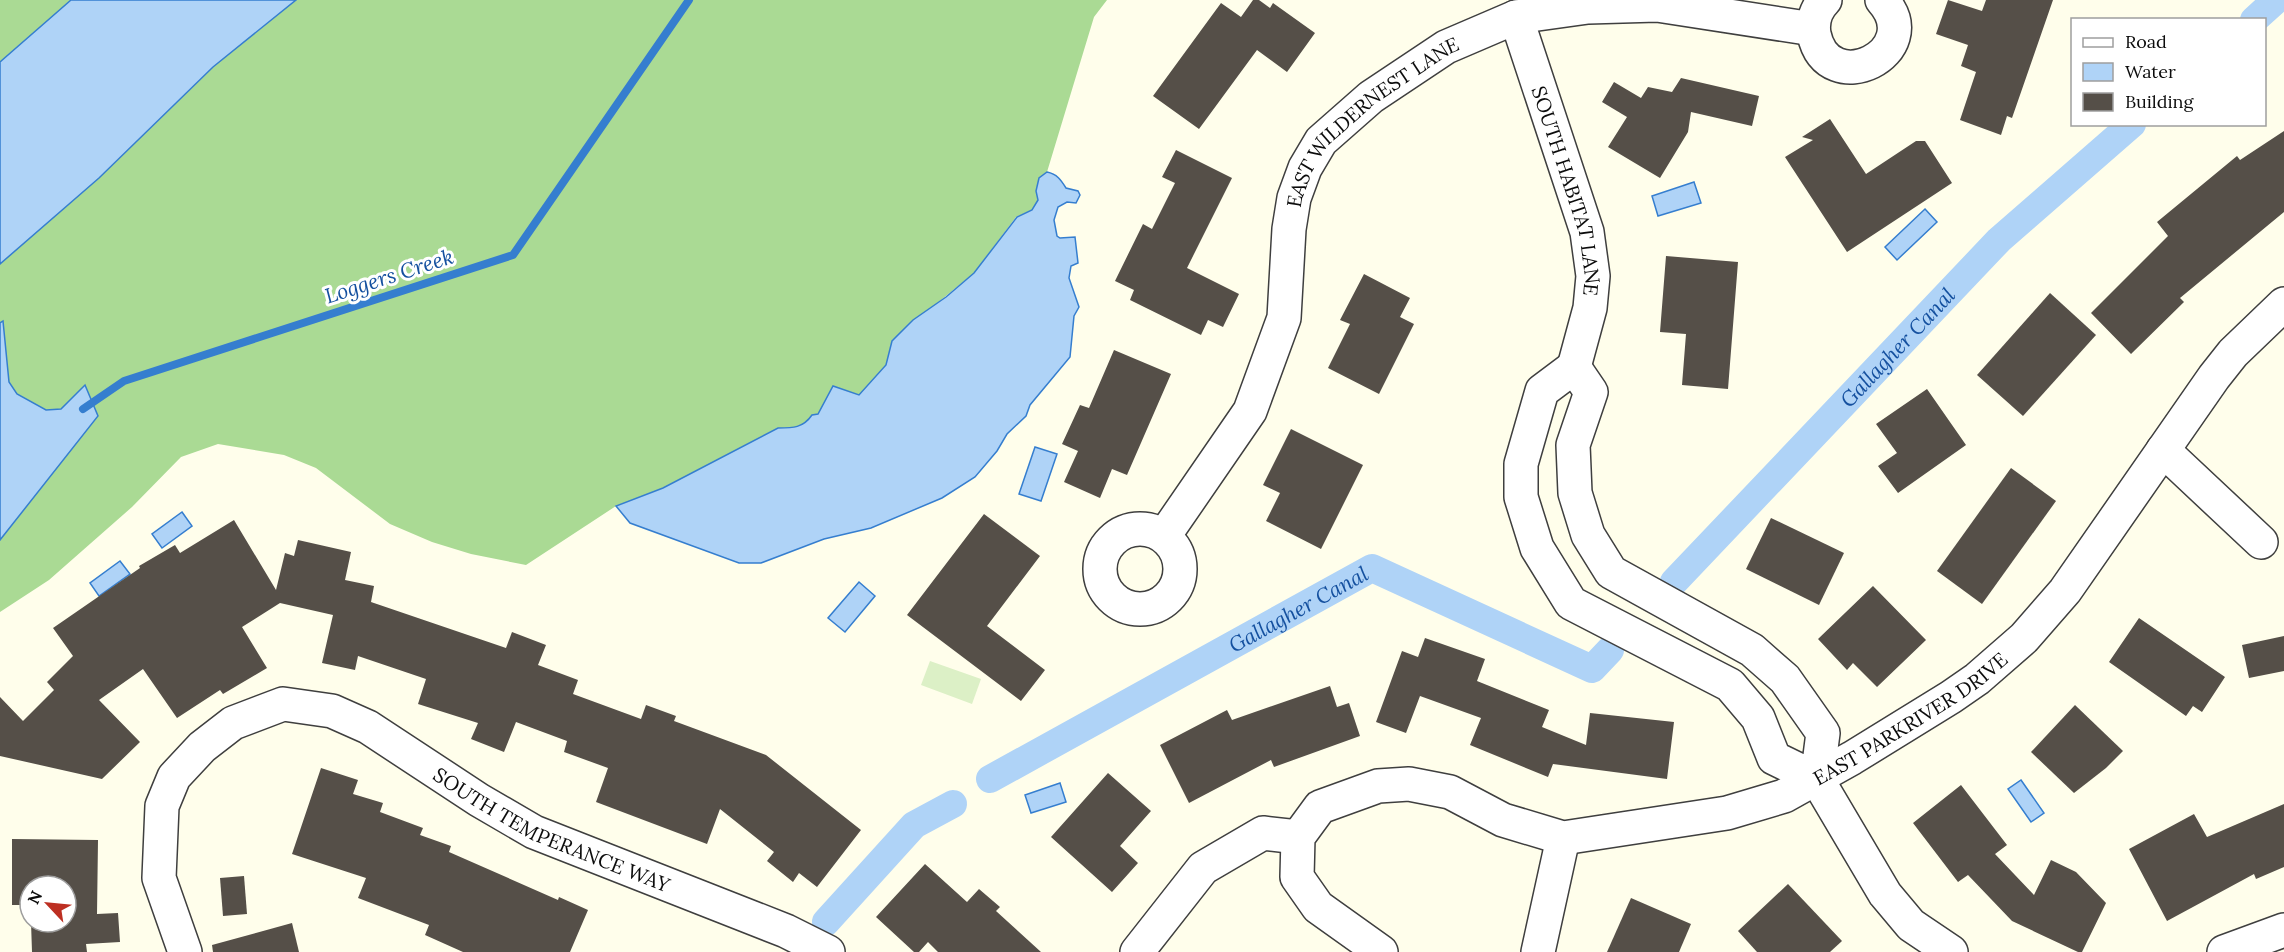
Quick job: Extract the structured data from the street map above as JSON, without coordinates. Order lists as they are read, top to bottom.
{
  "streets": {
    "street": [
      "EAST WILDERNEST LANE",
      "SOUTH HABITAT LANE",
      "EAST PARKRIVER DRIVE",
      "SOUTH TEMPERANCE WAY"
    ]
  },
  "crossings": [
    ["EAST WILDERNEST LANE", "SOUTH HABITAT LANE"]
  ],
  "water": ["Loggers Creek", "Gallagher Canal"],
  "legend": ["Road", "Water", "Building"],
  "north": "top left"
}
